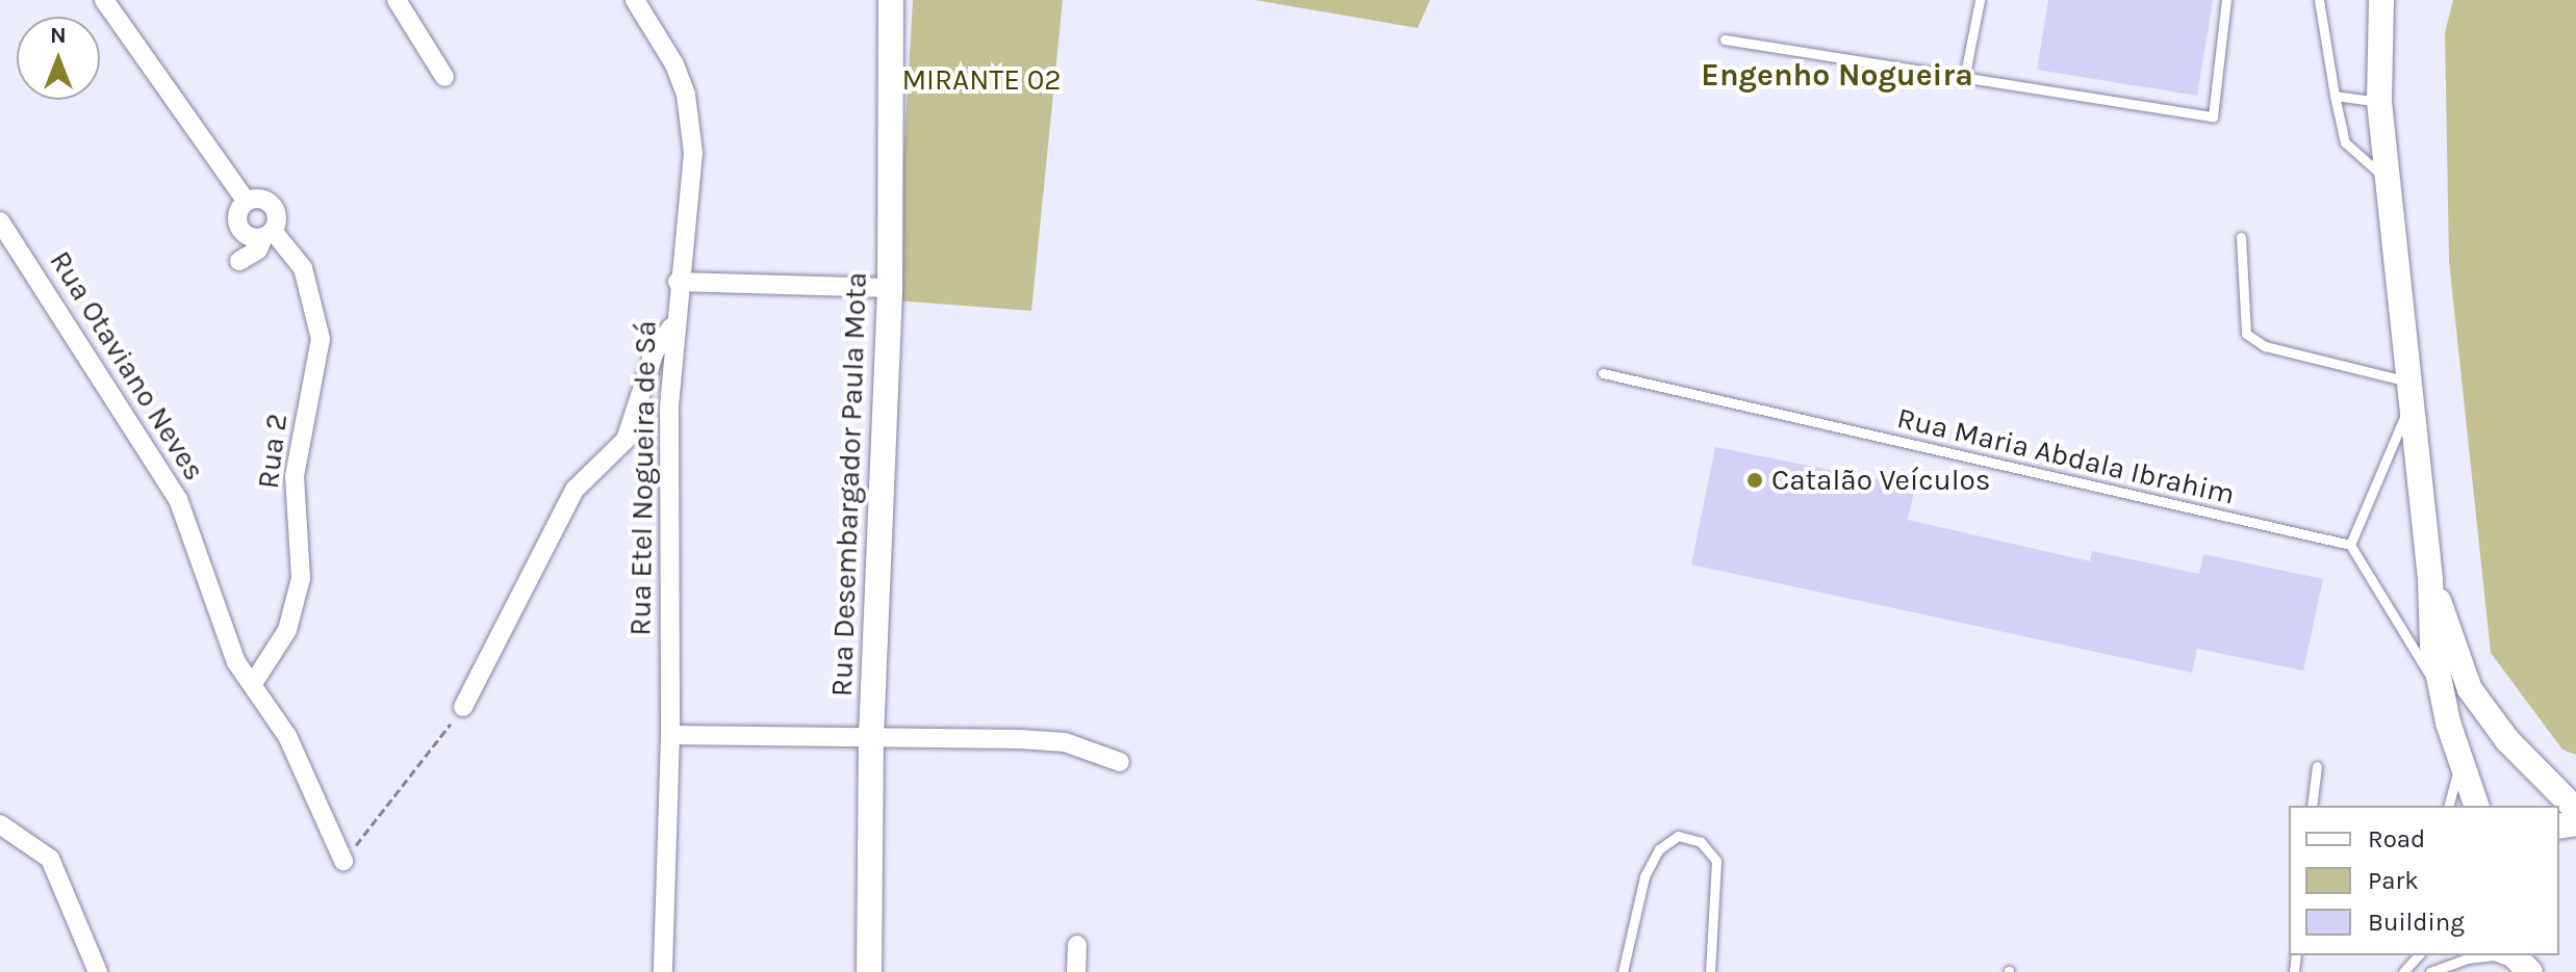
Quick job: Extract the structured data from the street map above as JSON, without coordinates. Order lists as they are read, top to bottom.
{
  "streets": {
    "street": [
      "Rua Otaviano Neves",
      "Rua 2",
      "Rua Etel Nogueira de Sá",
      "Rua Desembargador Paula Mota"
    ],
    "lane": ["Rua Maria Abdala Ibrahim"]
  },
  "crossings": [
    ["Rua Otaviano Neves", "Rua 2"]
  ],
  "districts": ["Engenho Nogueira"],
  "parks": ["MIRANTE 02"],
  "places": ["Catalão Veículos"],
  "legend": ["Road", "Park", "Building"],
  "north": "top"
}
